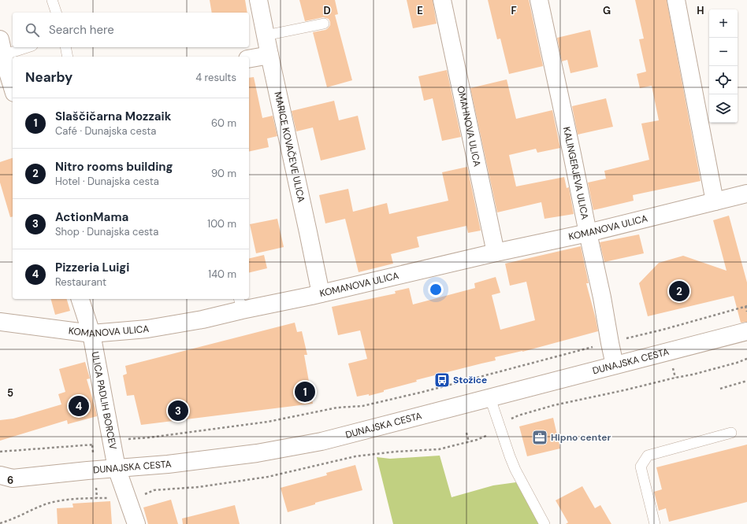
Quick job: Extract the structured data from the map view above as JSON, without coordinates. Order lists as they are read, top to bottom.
{
  "streets": {
    "street": [
      "OMAHNOVA ULICA",
      "MARICE KOVAČEVE ULICA",
      "KALINGERJEVA ULICA",
      "KOMANOVA ULICA",
      "DUNAJSKA CESTA",
      "ULICA PADLIH BORCEV"
    ]
  },
  "crossings": [
    ["OMAHNOVA ULICA", "KOMANOVA ULICA"],
    ["MARICE KOVAČEVE ULICA", "KOMANOVA ULICA"],
    ["KALINGERJEVA ULICA", "KOMANOVA ULICA"],
    ["KALINGERJEVA ULICA", "DUNAJSKA CESTA"],
    ["KOMANOVA ULICA", "ULICA PADLIH BORCEV"],
    ["DUNAJSKA CESTA", "ULICA PADLIH BORCEV"]
  ],
  "places": {
    "bus stop": ["Stožice"],
    "office": ["Hipno center"]
  },
  "page": {
    "map_buttons": ["+", "−"],
    "search": "Search here",
    "heading": ["Nearby", "4 results"],
    "list": [
      {
        "mark": "1",
        "name": "Slaščičarna Mozzaik",
        "note": "Café · Dunajska cesta",
        "value": "60 m"
      },
      {
        "mark": "2",
        "name": "Nitro rooms building",
        "note": "Hotel · Dunajska cesta",
        "value": "90 m"
      },
      {
        "mark": "3",
        "name": "ActionMama",
        "note": "Shop · Dunajska cesta",
        "value": "100 m"
      },
      {
        "mark": "4",
        "name": "Pizzeria Luigi",
        "note": "Restaurant",
        "value": "140 m"
      }
    ],
    "pins": [
      "2",
      "1",
      "4",
      "3"
    ]
  },
  "grid": {
    "columns": [
      "D",
      "E",
      "F",
      "G",
      "H"
    ],
    "rows": ["5", "6"]
  }
}
